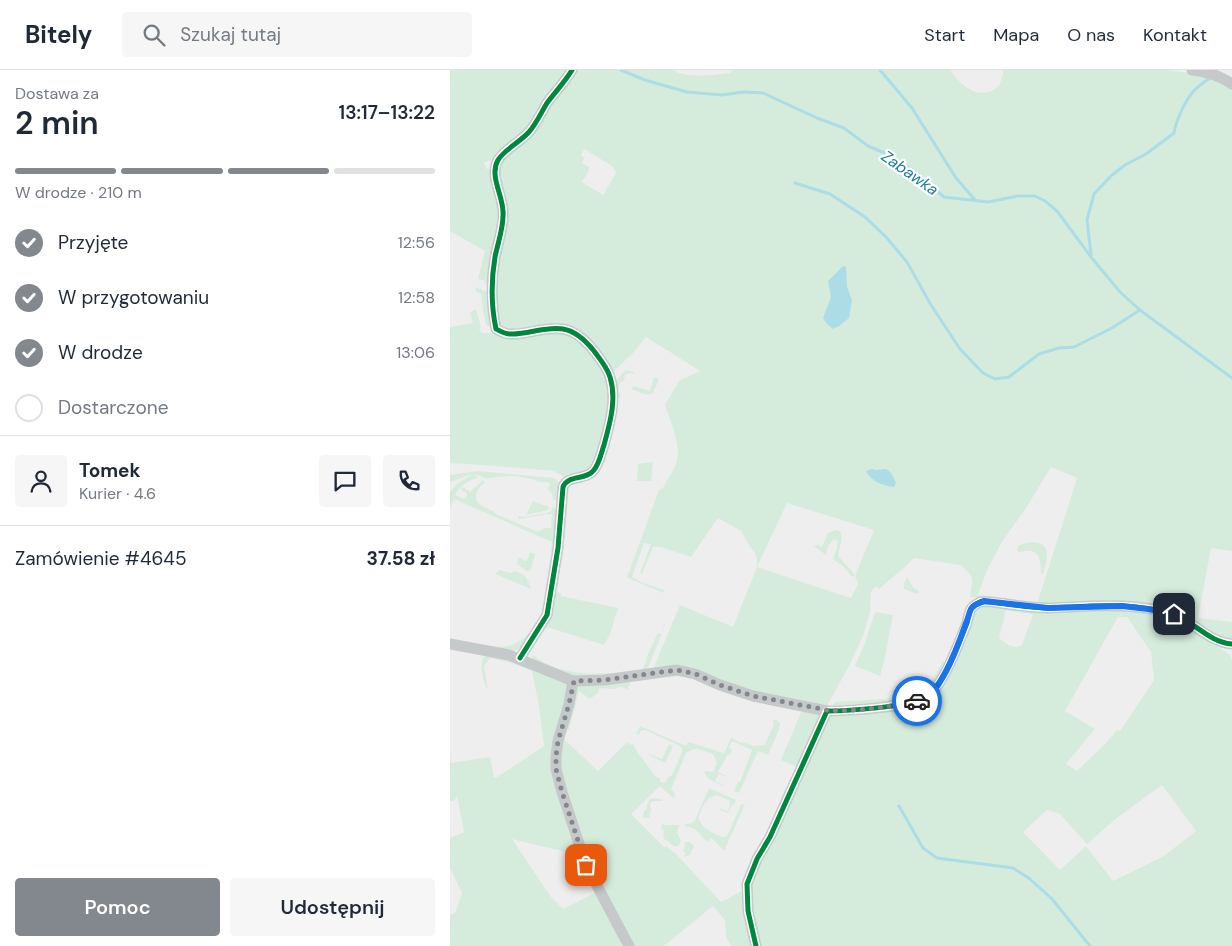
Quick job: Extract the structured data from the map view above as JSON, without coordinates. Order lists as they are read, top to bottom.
{
  "water": ["Zabawka"],
  "page": {
    "header": "Bitely",
    "search": "Szukaj tutaj",
    "nav": [
      "Start",
      "Mapa",
      "O nas",
      "Kontakt"
    ],
    "heading": ["2 min", "Dostawa za", "13:17–13:22"],
    "panel": [
      "Tomek",
      "Kurier · 4.6",
      "Zamówienie #4645",
      "37.58 zł"
    ],
    "bar": "W drodze · 210 m",
    "list": [
      ["Przyjęte", "12:56"],
      ["W przygotowaniu", "12:58"],
      ["W drodze", "13:06"],
      "Dostarczone"
    ],
    "buttons": ["Pomoc", "Udostępnij"]
  }
}
